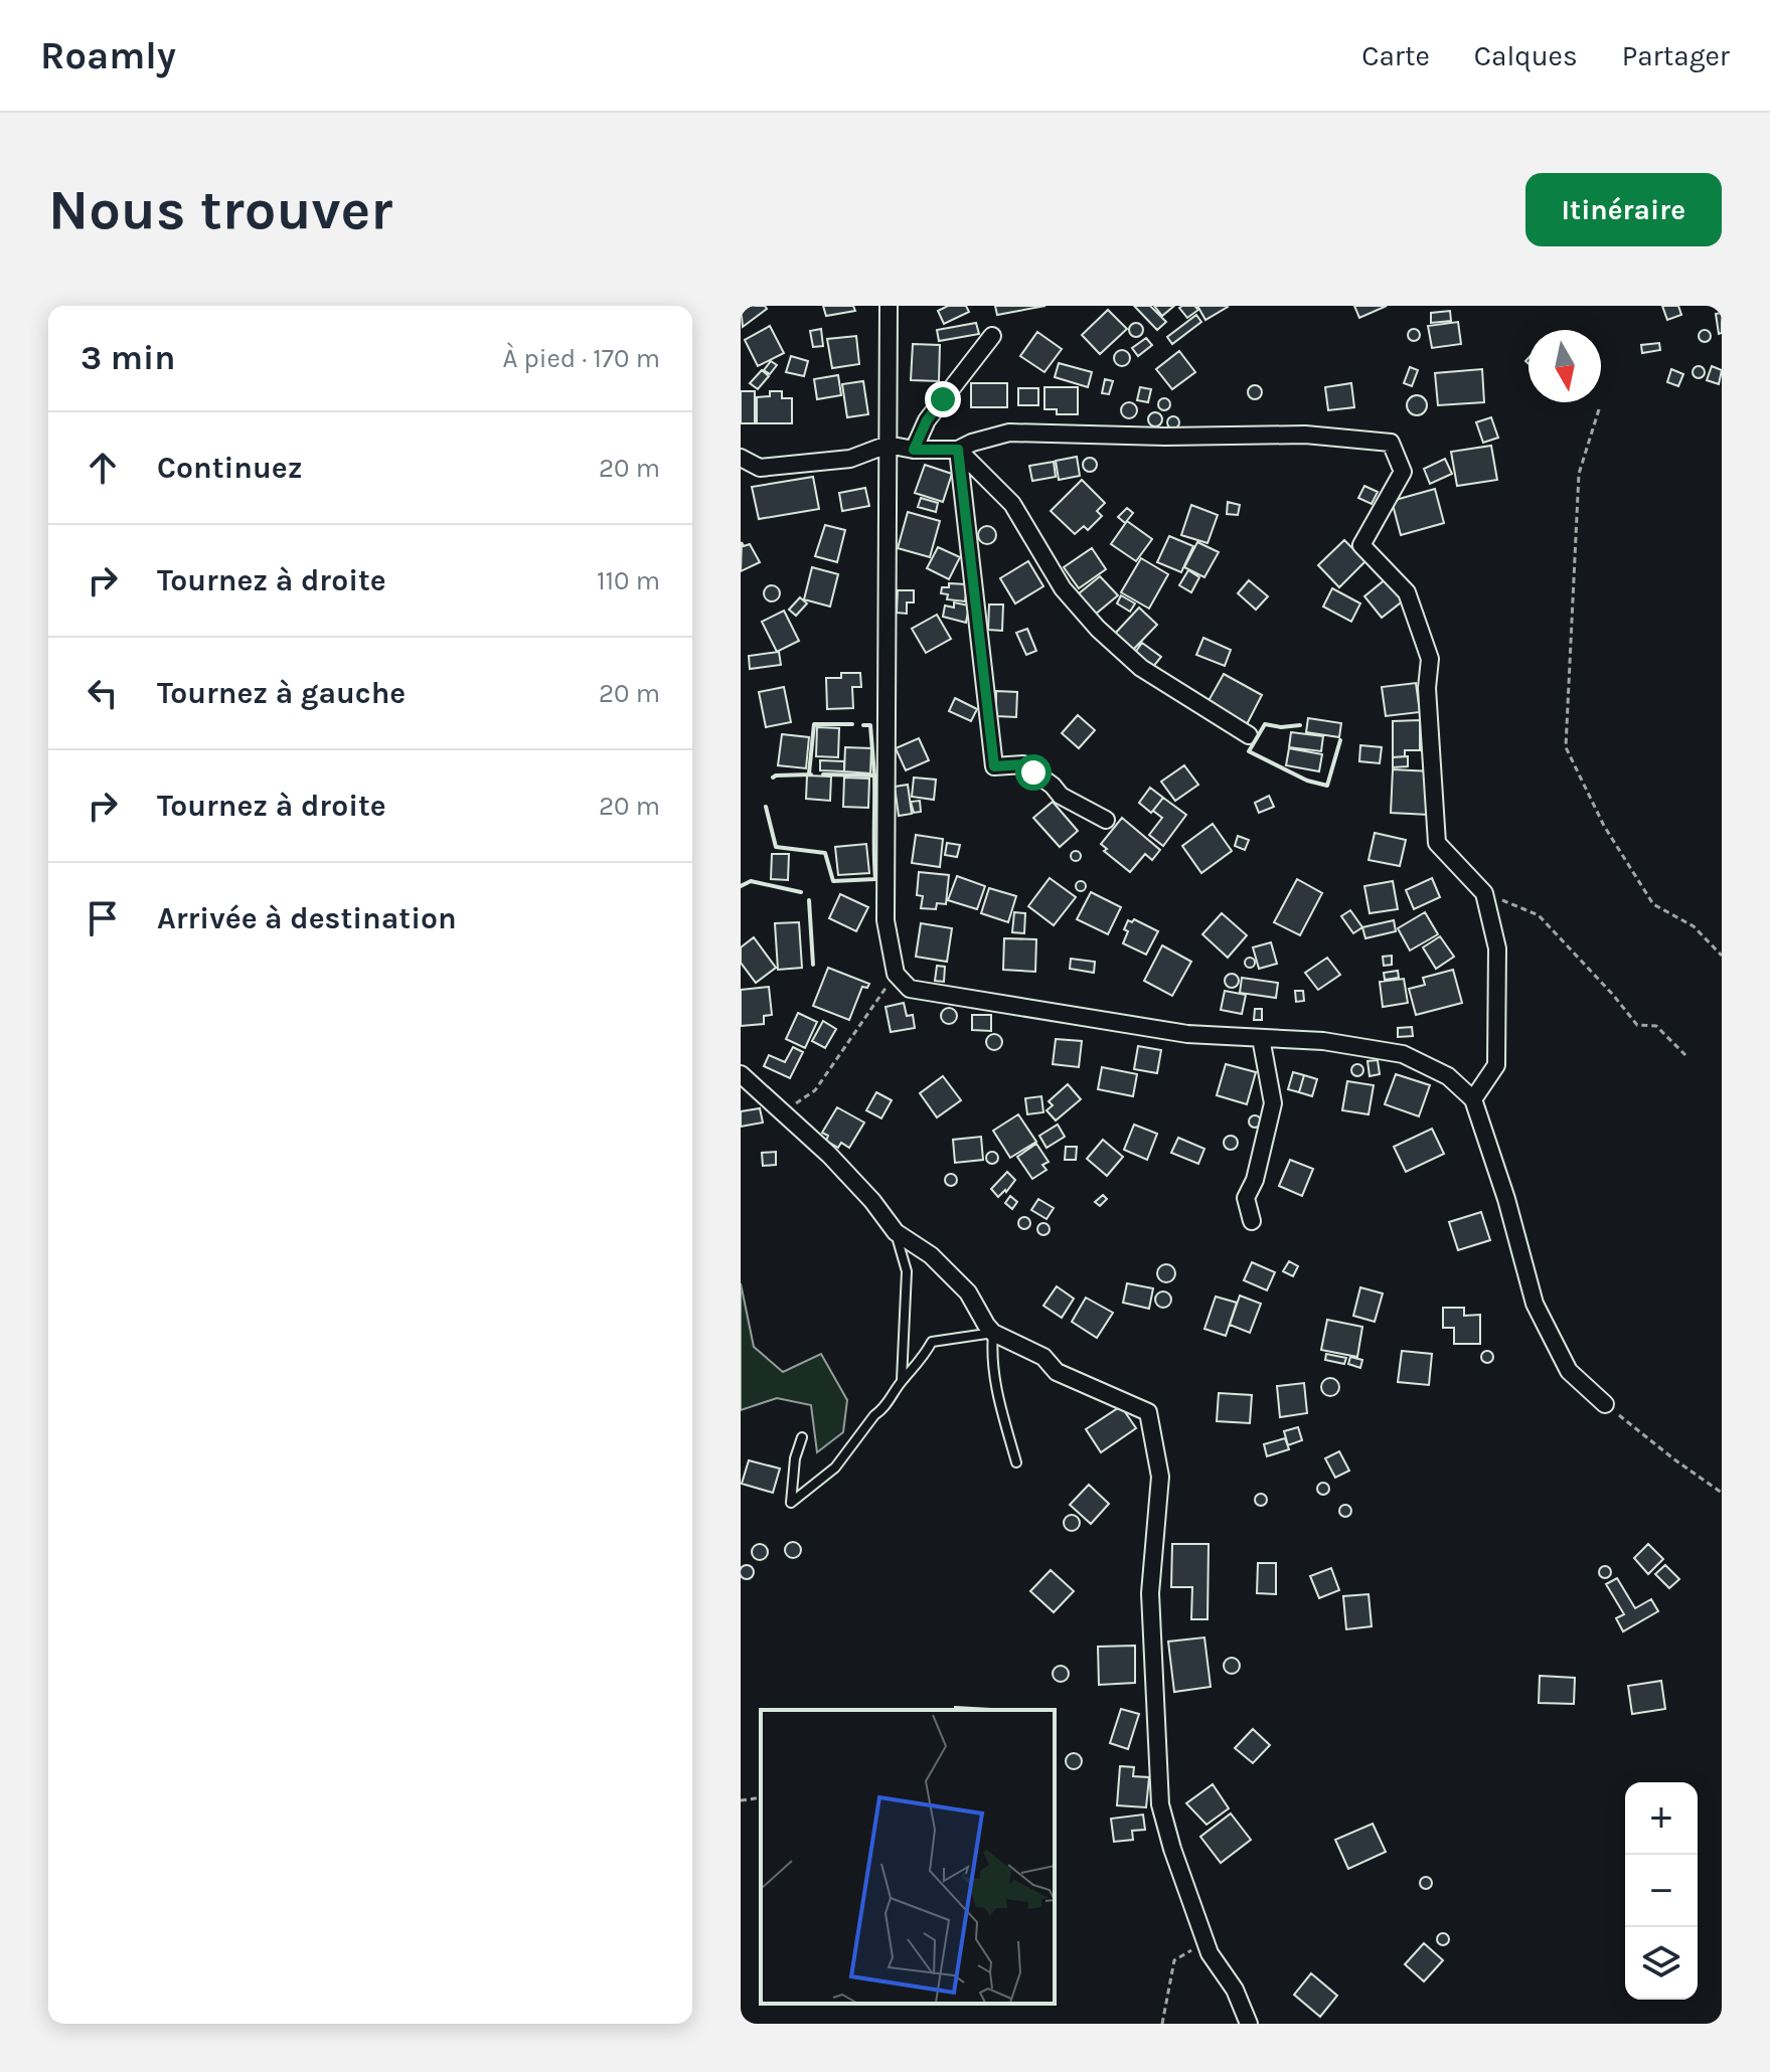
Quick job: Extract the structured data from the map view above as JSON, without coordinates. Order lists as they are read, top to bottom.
{
  "north": "bottom",
  "page": {
    "header": "Roamly",
    "nav": ["Carte", "Calques", "Partager"],
    "buttons": "Itinéraire",
    "title": "Nous trouver",
    "heading": ["3 min", "À pied · 170 m"],
    "list": [
      ["Continuez", "20 m"],
      ["Tournez à droite", "110 m"],
      ["Tournez à gauche", "20 m"],
      ["Tournez à droite", "20 m"],
      "Arrivée à destination"
    ],
    "map_buttons": ["+", "−"]
  }
}
